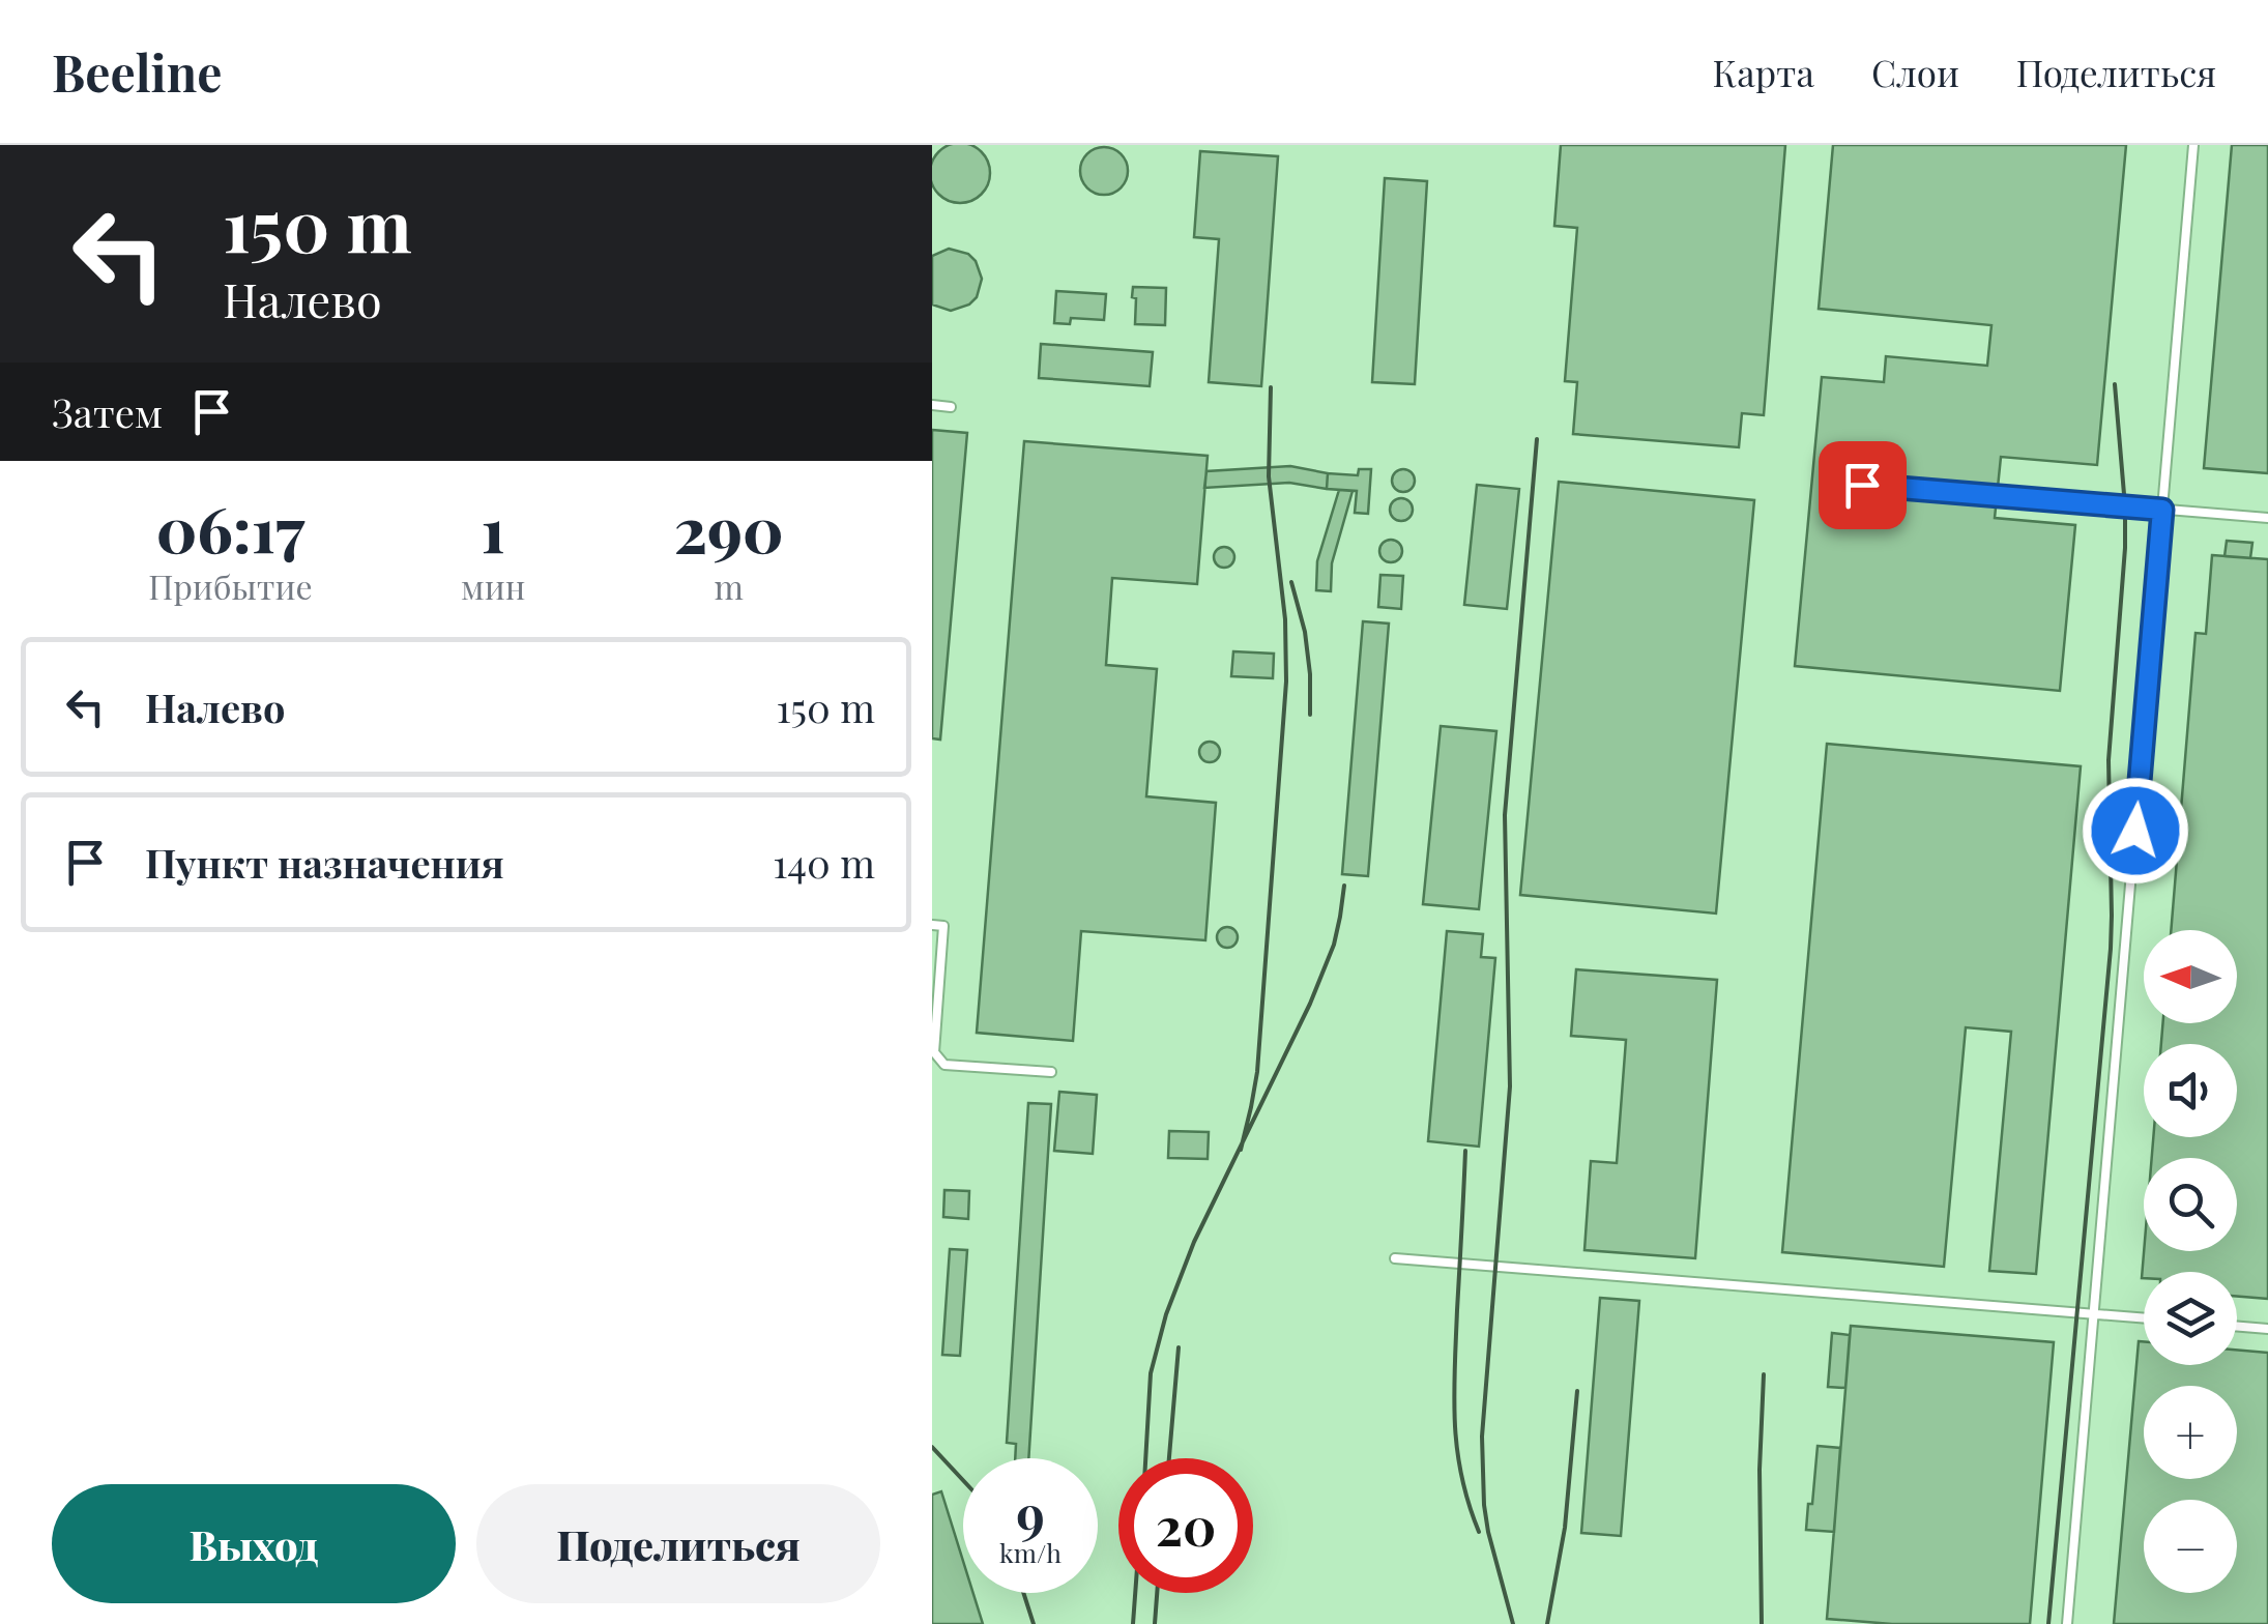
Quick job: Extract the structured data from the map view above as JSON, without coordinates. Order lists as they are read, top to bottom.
{
  "north": "left",
  "page": {
    "header": "Beeline",
    "nav": ["Карта", "Слои", "Поделиться"],
    "turn": ["150 m", "Налево"],
    "then": "Затем",
    "eta": [
      "06:17",
      "Прибытие",
      "1",
      "мин",
      "290",
      "m"
    ],
    "list": [
      {
        "name": "Налево",
        "value": "150 m"
      },
      {
        "name": "Пункт назначения",
        "value": "140 m"
      }
    ],
    "map_buttons": ["+", "−"],
    "speed": "9 km/h",
    "limit": "20",
    "buttons": ["Выход", "Поделиться"]
  }
}
